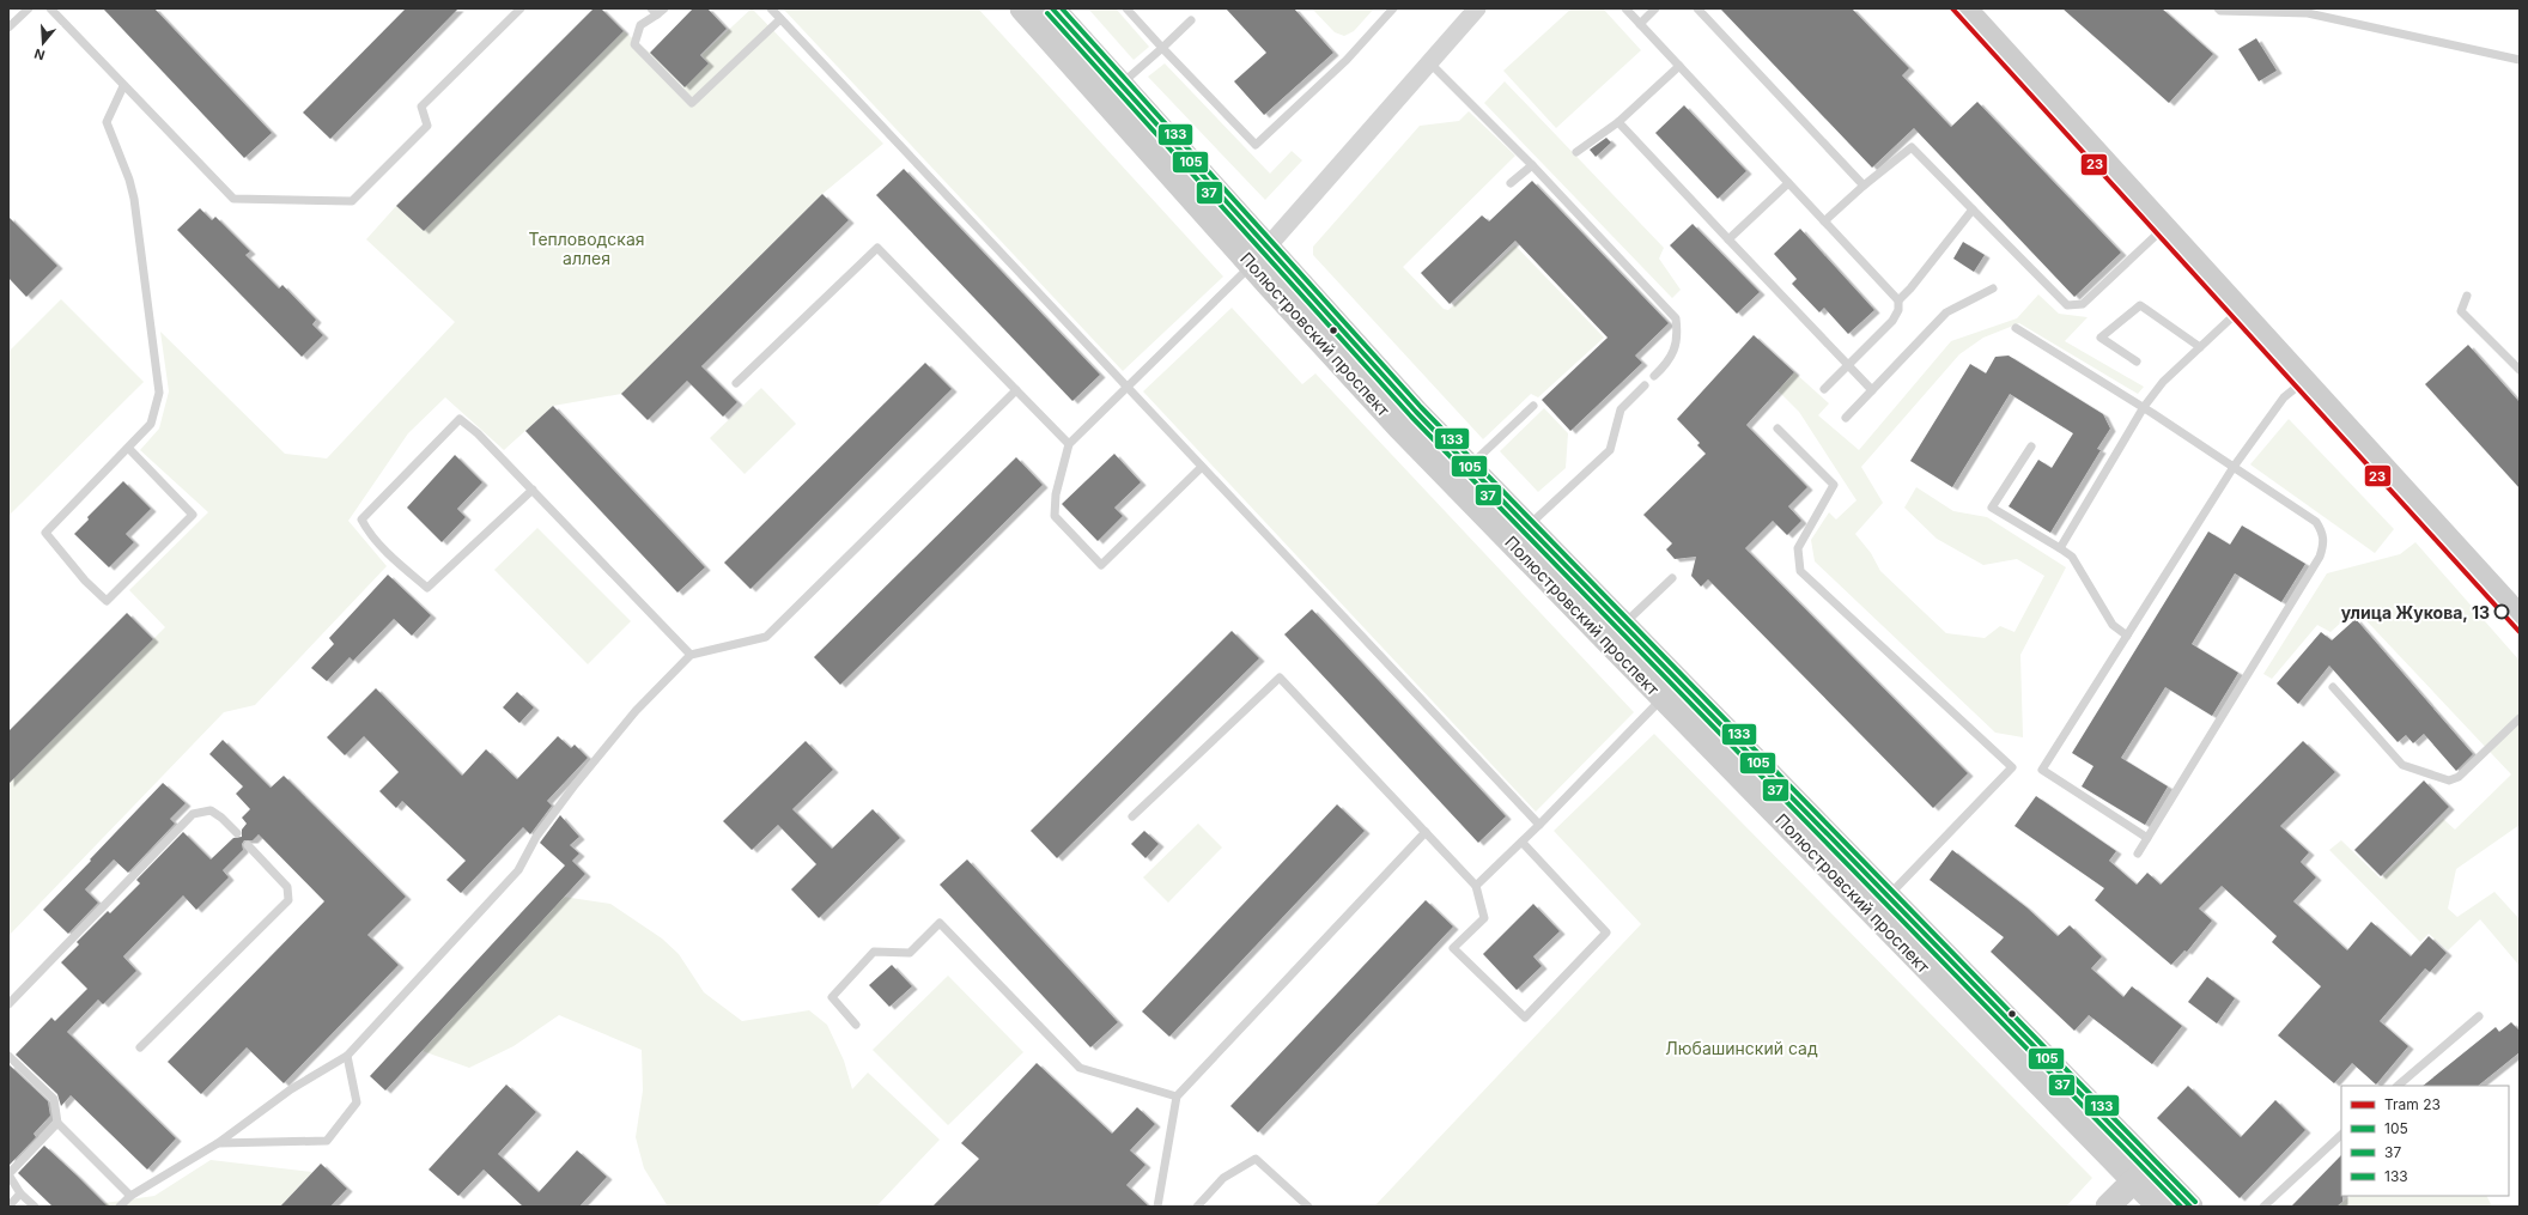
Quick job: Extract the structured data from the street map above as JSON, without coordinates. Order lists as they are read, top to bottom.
{
  "streets": {
    "main road": ["Полюстровский проспект"]
  },
  "parks": ["Тепловодская аллея", "Любашинский сад"],
  "places": ["улица Жукова, 13"],
  "lines": [
    "tram line 23",
    "transit line 105",
    "transit line 133",
    "transit line 37"
  ],
  "legend": [
    "Tram 23",
    "105",
    "37",
    "133"
  ],
  "north": "bottom"
}
